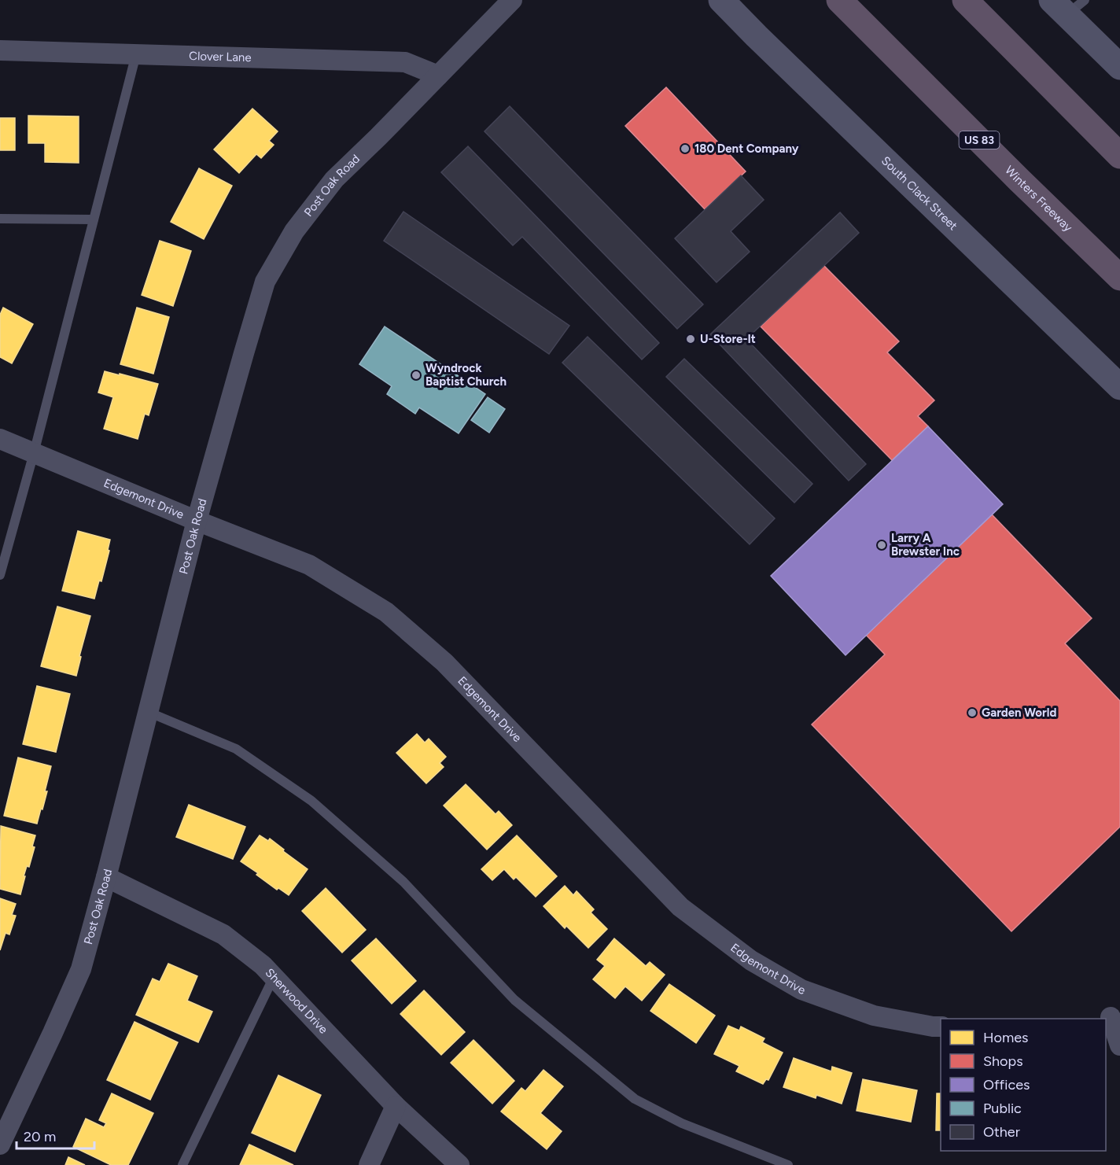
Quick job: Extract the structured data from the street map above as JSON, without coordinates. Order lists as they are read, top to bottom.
{
  "streets": {
    "highway": ["US 83", "Winters Freeway"],
    "main road": ["South Clack Street"],
    "street": [
      "Clover Lane",
      "Post Oak Road",
      "Edgemont Drive",
      "Sherwood Drive"
    ]
  },
  "crossings": [
    ["Clover Lane", "Post Oak Road"],
    ["Post Oak Road", "Edgemont Drive"],
    ["Post Oak Road", "Sherwood Drive"]
  ],
  "places": [
    "180 Dent Company",
    "U-Store-It",
    "Wyndrock Baptist Church",
    "Larry A Brewster Inc",
    "Garden World"
  ],
  "legend": [
    "Homes",
    "Shops",
    "Offices",
    "Public",
    "Other"
  ],
  "scale_bar": "20 m"
}
